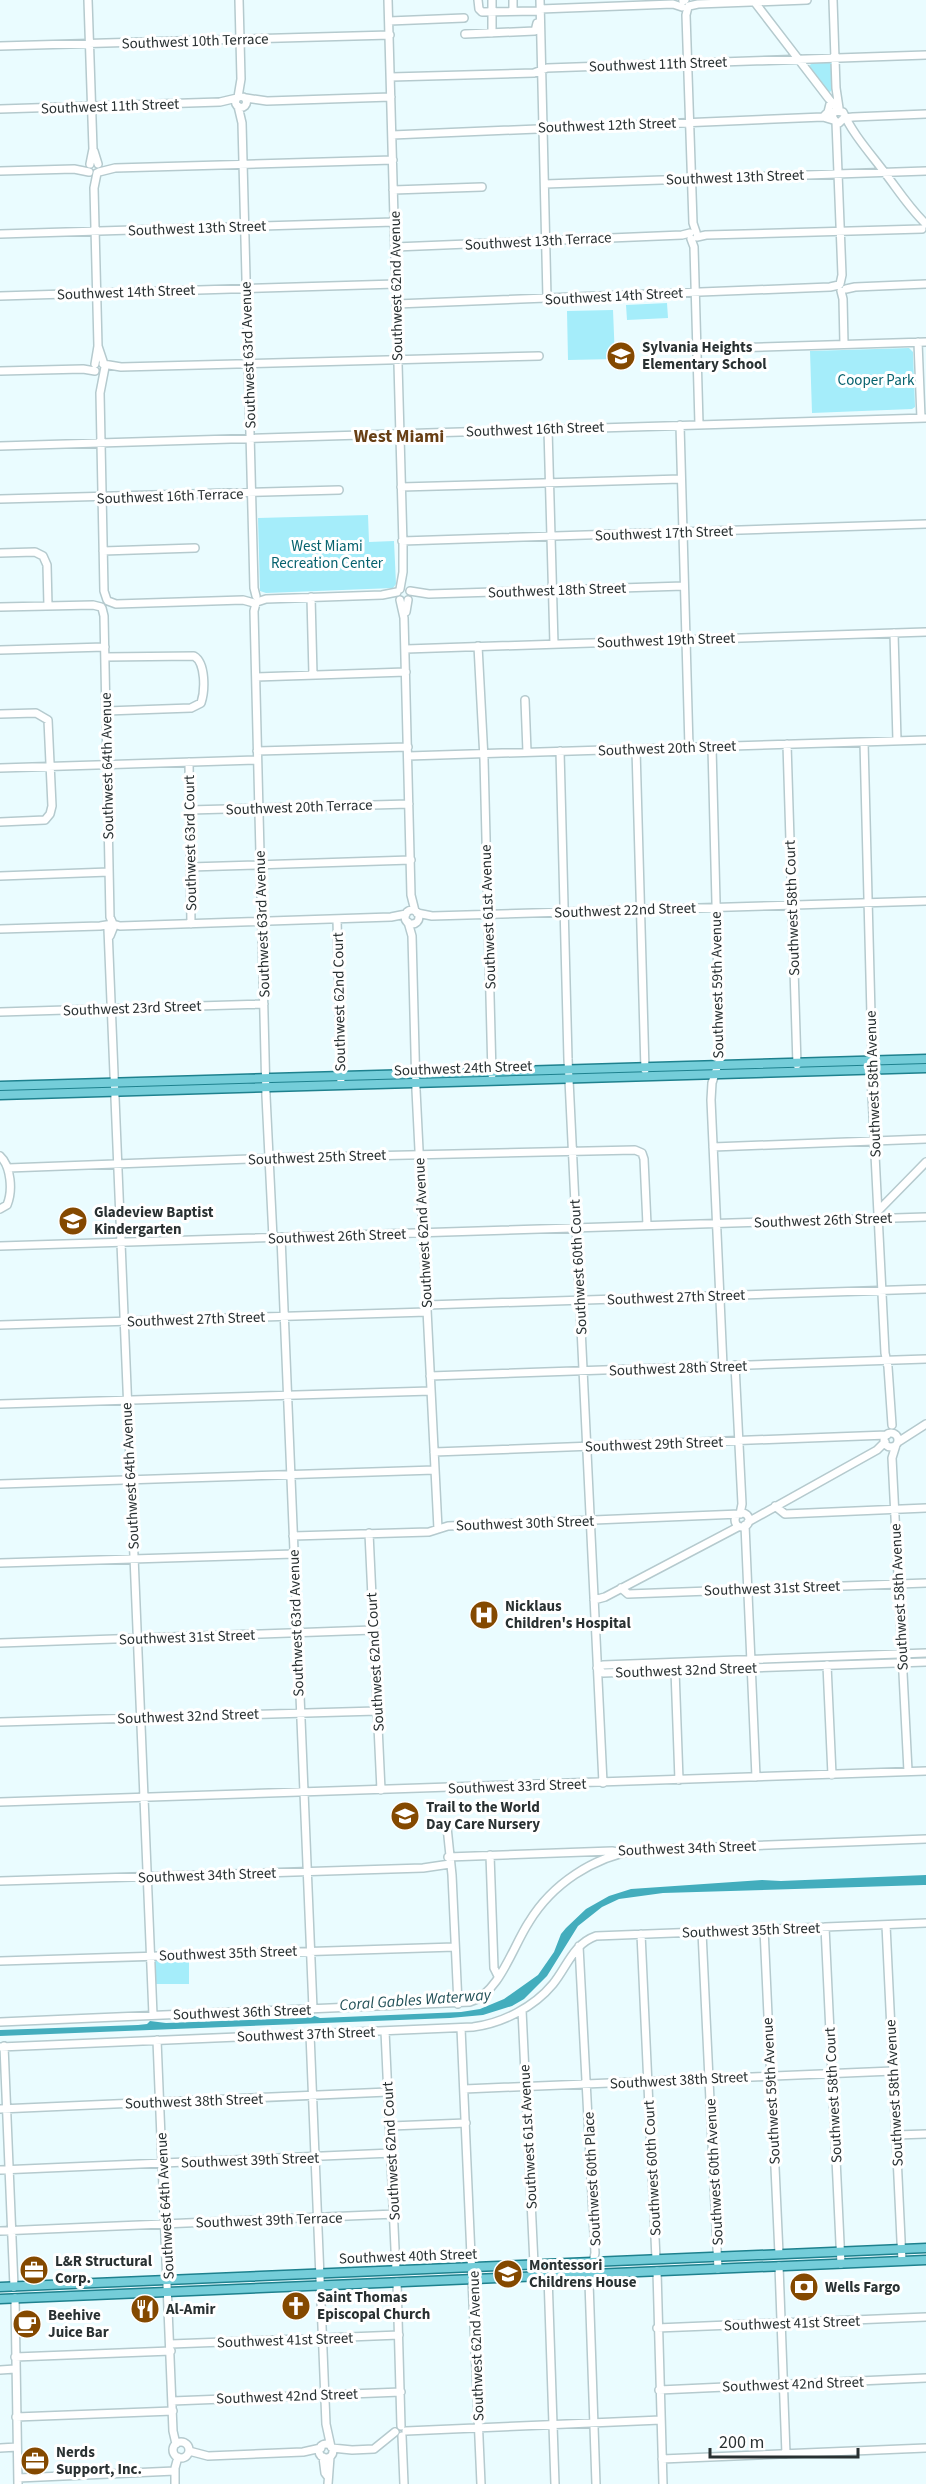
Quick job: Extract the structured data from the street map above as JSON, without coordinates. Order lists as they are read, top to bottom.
{
  "streets": {
    "main road": ["Southwest 24th Street", "Southwest 40th Street"],
    "street": [
      "Southwest 10th Terrace",
      "Southwest 11th Street",
      "Southwest 12th Street",
      "Southwest 13th Street",
      "Southwest 13th Terrace",
      "Southwest 62nd Avenue",
      "Southwest 14th Street",
      "Southwest 63rd Avenue",
      "Southwest 16th Street",
      "Southwest 16th Terrace",
      "Southwest 17th Street",
      "Southwest 18th Street",
      "Southwest 19th Street",
      "Southwest 20th Street",
      "Southwest 64th Avenue",
      "Southwest 20th Terrace",
      "Southwest 63rd Court",
      "Southwest 58th Court",
      "Southwest 22nd Street",
      "Southwest 61st Avenue",
      "Southwest 59th Avenue",
      "Southwest 62nd Court",
      "Southwest 23rd Street",
      "Southwest 58th Avenue",
      "Southwest 25th Street",
      "Southwest 26th Street",
      "Southwest 60th Court",
      "Southwest 27th Street",
      "Southwest 28th Street",
      "Southwest 29th Street",
      "Southwest 30th Street",
      "Southwest 31st Street",
      "Southwest 32nd Street",
      "Southwest 33rd Street",
      "Southwest 34th Street",
      "Southwest 35th Street",
      "Southwest 36th Street",
      "Southwest 37th Street",
      "Southwest 38th Street",
      "Southwest 39th Street",
      "Southwest 60th Avenue",
      "Southwest 60th Place",
      "Southwest 39th Terrace",
      "Southwest 41st Street",
      "Southwest 42nd Street"
    ]
  },
  "crossings": [
    ["Southwest 10th Terrace", "Southwest 62nd Avenue"],
    ["Southwest 10th Terrace", "Southwest 63rd Avenue"],
    ["Southwest 10th Terrace", "Southwest 64th Avenue"],
    ["Southwest 11th Street", "Southwest 62nd Avenue"],
    ["Southwest 11th Street", "Southwest 63rd Avenue"],
    ["Southwest 11th Street", "Southwest 64th Avenue"],
    ["Southwest 12th Street", "Southwest 62nd Avenue"],
    ["Southwest 13th Street", "Southwest 62nd Avenue"],
    ["Southwest 13th Street", "Southwest 63rd Avenue"],
    ["Southwest 13th Street", "Southwest 64th Avenue"],
    ["Southwest 13th Terrace", "Southwest 62nd Avenue"],
    ["Southwest 62nd Avenue", "Southwest 14th Street"],
    ["Southwest 62nd Avenue", "Southwest 16th Street"],
    ["Southwest 62nd Avenue", "Southwest 17th Street"],
    ["Southwest 62nd Avenue", "Southwest 18th Street"],
    ["Southwest 62nd Avenue", "Southwest 19th Street"],
    ["Southwest 62nd Avenue", "Southwest 20th Street"],
    ["Southwest 62nd Avenue", "Southwest 20th Terrace"],
    ["Southwest 62nd Avenue", "Southwest 22nd Street"],
    ["Southwest 62nd Avenue", "Southwest 24th Street"],
    ["Southwest 62nd Avenue", "Southwest 25th Street"],
    ["Southwest 62nd Avenue", "Southwest 26th Street"],
    ["Southwest 62nd Avenue", "Southwest 27th Street"],
    ["Southwest 62nd Avenue", "Southwest 28th Street"],
    ["Southwest 62nd Avenue", "Southwest 29th Street"],
    ["Southwest 62nd Avenue", "Southwest 30th Street"],
    ["Southwest 62nd Avenue", "Southwest 37th Street"],
    ["Southwest 62nd Avenue", "Southwest 38th Street"],
    ["Southwest 62nd Avenue", "Southwest 40th Street"],
    ["Southwest 14th Street", "Southwest 63rd Avenue"],
    ["Southwest 14th Street", "Southwest 64th Avenue"],
    ["Southwest 63rd Avenue", "Southwest 16th Street"],
    ["Southwest 63rd Avenue", "Southwest 16th Terrace"],
    ["Southwest 63rd Avenue", "Southwest 18th Street"],
    ["Southwest 63rd Avenue", "Southwest 20th Terrace"],
    ["Southwest 63rd Avenue", "Southwest 22nd Street"],
    ["Southwest 63rd Avenue", "Southwest 23rd Street"],
    ["Southwest 63rd Avenue", "Southwest 24th Street"],
    ["Southwest 63rd Avenue", "Southwest 25th Street"],
    ["Southwest 63rd Avenue", "Southwest 26th Street"],
    ["Southwest 63rd Avenue", "Southwest 27th Street"],
    ["Southwest 63rd Avenue", "Southwest 30th Street"],
    ["Southwest 63rd Avenue", "Southwest 31st Street"],
    ["Southwest 63rd Avenue", "Southwest 32nd Street"],
    ["Southwest 63rd Avenue", "Southwest 33rd Street"],
    ["Southwest 63rd Avenue", "Southwest 34th Street"],
    ["Southwest 63rd Avenue", "Southwest 35th Street"],
    ["Southwest 63rd Avenue", "Southwest 36th Street"],
    ["Southwest 16th Street", "Southwest 64th Avenue"],
    ["Southwest 16th Terrace", "Southwest 64th Avenue"],
    ["Southwest 19th Street", "Southwest 61st Avenue"],
    ["Southwest 20th Street", "Southwest 58th Court"],
    ["Southwest 20th Street", "Southwest 61st Avenue"],
    ["Southwest 20th Street", "Southwest 59th Avenue"],
    ["Southwest 20th Street", "Southwest 58th Avenue"],
    ["Southwest 20th Street", "Southwest 60th Court"],
    ["Southwest 64th Avenue", "Southwest 22nd Street"],
    ["Southwest 64th Avenue", "Southwest 23rd Street"],
    ["Southwest 64th Avenue", "Southwest 24th Street"],
    ["Southwest 64th Avenue", "Southwest 25th Street"],
    ["Southwest 64th Avenue", "Southwest 26th Street"],
    ["Southwest 64th Avenue", "Southwest 27th Street"],
    ["Southwest 64th Avenue", "Southwest 31st Street"],
    ["Southwest 64th Avenue", "Southwest 32nd Street"],
    ["Southwest 64th Avenue", "Southwest 33rd Street"],
    ["Southwest 64th Avenue", "Southwest 34th Street"],
    ["Southwest 64th Avenue", "Southwest 35th Street"],
    ["Southwest 64th Avenue", "Southwest 36th Street"],
    ["Southwest 64th Avenue", "Southwest 37th Street"],
    ["Southwest 64th Avenue", "Southwest 38th Street"],
    ["Southwest 64th Avenue", "Southwest 39th Street"],
    ["Southwest 64th Avenue", "Southwest 39th Terrace"],
    ["Southwest 64th Avenue", "Southwest 40th Street"],
    ["Southwest 64th Avenue", "Southwest 41st Street"],
    ["Southwest 64th Avenue", "Southwest 42nd Street"],
    ["Southwest 20th Terrace", "Southwest 63rd Court"],
    ["Southwest 63rd Court", "Southwest 22nd Street"],
    ["Southwest 58th Court", "Southwest 22nd Street"],
    ["Southwest 58th Court", "Southwest 24th Street"],
    ["Southwest 58th Court", "Southwest 35th Street"],
    ["Southwest 58th Court", "Southwest 38th Street"],
    ["Southwest 58th Court", "Southwest 40th Street"],
    ["Southwest 22nd Street", "Southwest 61st Avenue"],
    ["Southwest 22nd Street", "Southwest 59th Avenue"],
    ["Southwest 22nd Street", "Southwest 62nd Court"],
    ["Southwest 22nd Street", "Southwest 58th Avenue"],
    ["Southwest 22nd Street", "Southwest 60th Court"],
    ["Southwest 61st Avenue", "Southwest 24th Street"],
    ["Southwest 61st Avenue", "Southwest 37th Street"],
    ["Southwest 61st Avenue", "Southwest 38th Street"],
    ["Southwest 61st Avenue", "Southwest 40th Street"],
    ["Southwest 59th Avenue", "Southwest 24th Street"],
    ["Southwest 59th Avenue", "Southwest 26th Street"],
    ["Southwest 59th Avenue", "Southwest 27th Street"],
    ["Southwest 59th Avenue", "Southwest 28th Street"],
    ["Southwest 59th Avenue", "Southwest 35th Street"],
    ["Southwest 59th Avenue", "Southwest 38th Street"],
    ["Southwest 59th Avenue", "Southwest 40th Street"],
    ["Southwest 62nd Court", "Southwest 24th Street"],
    ["Southwest 62nd Court", "Southwest 30th Street"],
    ["Southwest 62nd Court", "Southwest 31st Street"],
    ["Southwest 62nd Court", "Southwest 32nd Street"],
    ["Southwest 62nd Court", "Southwest 33rd Street"],
    ["Southwest 62nd Court", "Southwest 37th Street"],
    ["Southwest 62nd Court", "Southwest 38th Street"],
    ["Southwest 62nd Court", "Southwest 39th Street"],
    ["Southwest 62nd Court", "Southwest 39th Terrace"],
    ["Southwest 62nd Court", "Southwest 40th Street"],
    ["Southwest 24th Street", "Southwest 58th Avenue"],
    ["Southwest 24th Street", "Southwest 60th Court"],
    ["Southwest 58th Avenue", "Southwest 26th Street"],
    ["Southwest 58th Avenue", "Southwest 27th Street"],
    ["Southwest 58th Avenue", "Southwest 28th Street"],
    ["Southwest 58th Avenue", "Southwest 29th Street"],
    ["Southwest 58th Avenue", "Southwest 31st Street"],
    ["Southwest 58th Avenue", "Southwest 32nd Street"],
    ["Southwest 58th Avenue", "Southwest 33rd Street"],
    ["Southwest 58th Avenue", "Southwest 35th Street"],
    ["Southwest 58th Avenue", "Southwest 38th Street"],
    ["Southwest 58th Avenue", "Southwest 40th Street"],
    ["Southwest 25th Street", "Southwest 26th Street"],
    ["Southwest 25th Street", "Southwest 60th Court"],
    ["Southwest 26th Street", "Southwest 60th Court"],
    ["Southwest 60th Court", "Southwest 27th Street"],
    ["Southwest 60th Court", "Southwest 28th Street"],
    ["Southwest 60th Court", "Southwest 29th Street"],
    ["Southwest 60th Court", "Southwest 30th Street"],
    ["Southwest 60th Court", "Southwest 32nd Street"],
    ["Southwest 60th Court", "Southwest 33rd Street"],
    ["Southwest 60th Court", "Southwest 35th Street"],
    ["Southwest 60th Court", "Southwest 38th Street"],
    ["Southwest 60th Court", "Southwest 40th Street"],
    ["Southwest 35th Street", "Southwest 37th Street"],
    ["Southwest 35th Street", "Southwest 60th Avenue"],
    ["Southwest 35th Street", "Southwest 60th Place"],
    ["Southwest 37th Street", "Southwest 60th Place"],
    ["Southwest 38th Street", "Southwest 60th Avenue"],
    ["Southwest 38th Street", "Southwest 60th Place"],
    ["Southwest 60th Avenue", "Southwest 40th Street"],
    ["Southwest 60th Place", "Southwest 40th Street"]
  ],
  "districts": ["West Miami"],
  "water": ["Coral Gables Waterway"],
  "parks": ["Cooper Park", "West Miami Recreation Center"],
  "places": {
    "school or university": [
      "Sylvania Heights Elementary School",
      "Gladeview Baptist Kindergarten",
      "Trail to the World Day Care Nursery",
      "Montessori Childrens House"
    ],
    "hospital": ["Nicklaus Children's Hospital"],
    "office": ["L&R Structural Corp.", "Nerds Support, Inc."],
    "bank": ["Wells Fargo"],
    "church": ["Saint Thomas Episcopal Church"],
    "restaurant": ["Al-Amir"],
    "cafe": ["Beehive Juice Bar"]
  },
  "scale_bar": "200 m"
}
